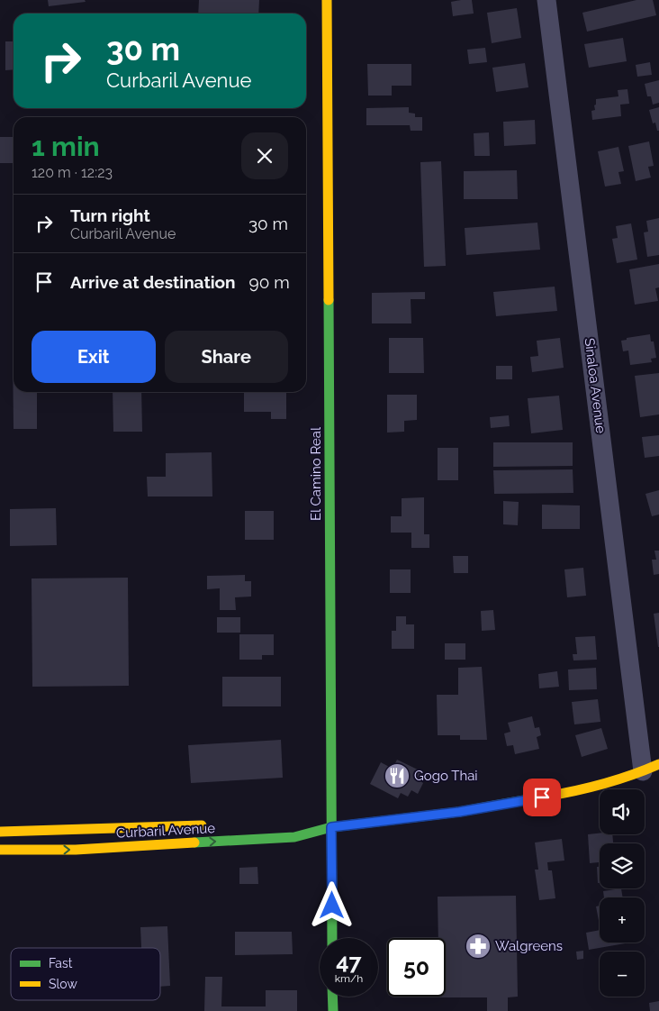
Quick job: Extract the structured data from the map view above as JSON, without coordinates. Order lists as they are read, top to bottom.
{
  "streets": {
    "main road": ["El Camino Real", "Curbaril Avenue"],
    "street": ["Sinaloa Avenue"]
  },
  "crossings": [
    ["Sinaloa Avenue", "Curbaril Avenue"],
    ["El Camino Real", "Curbaril Avenue"]
  ],
  "places": {
    "restaurant": ["Gogo Thai"],
    "pharmacy": ["Walgreens"]
  },
  "legend": ["Fast", "Slow"],
  "page": {
    "turn": ["30 m", "Curbaril Avenue"],
    "heading": ["1 min", "120 m · 12:23"],
    "list": [
      {
        "name": "Turn right",
        "note": "Curbaril Avenue",
        "value": "30 m"
      },
      {
        "name": "Arrive at destination",
        "value": "90 m"
      }
    ],
    "buttons": ["Exit", "Share"],
    "map_buttons": ["+", "−"],
    "speed": "47 km/h",
    "limit": "50"
  }
}
